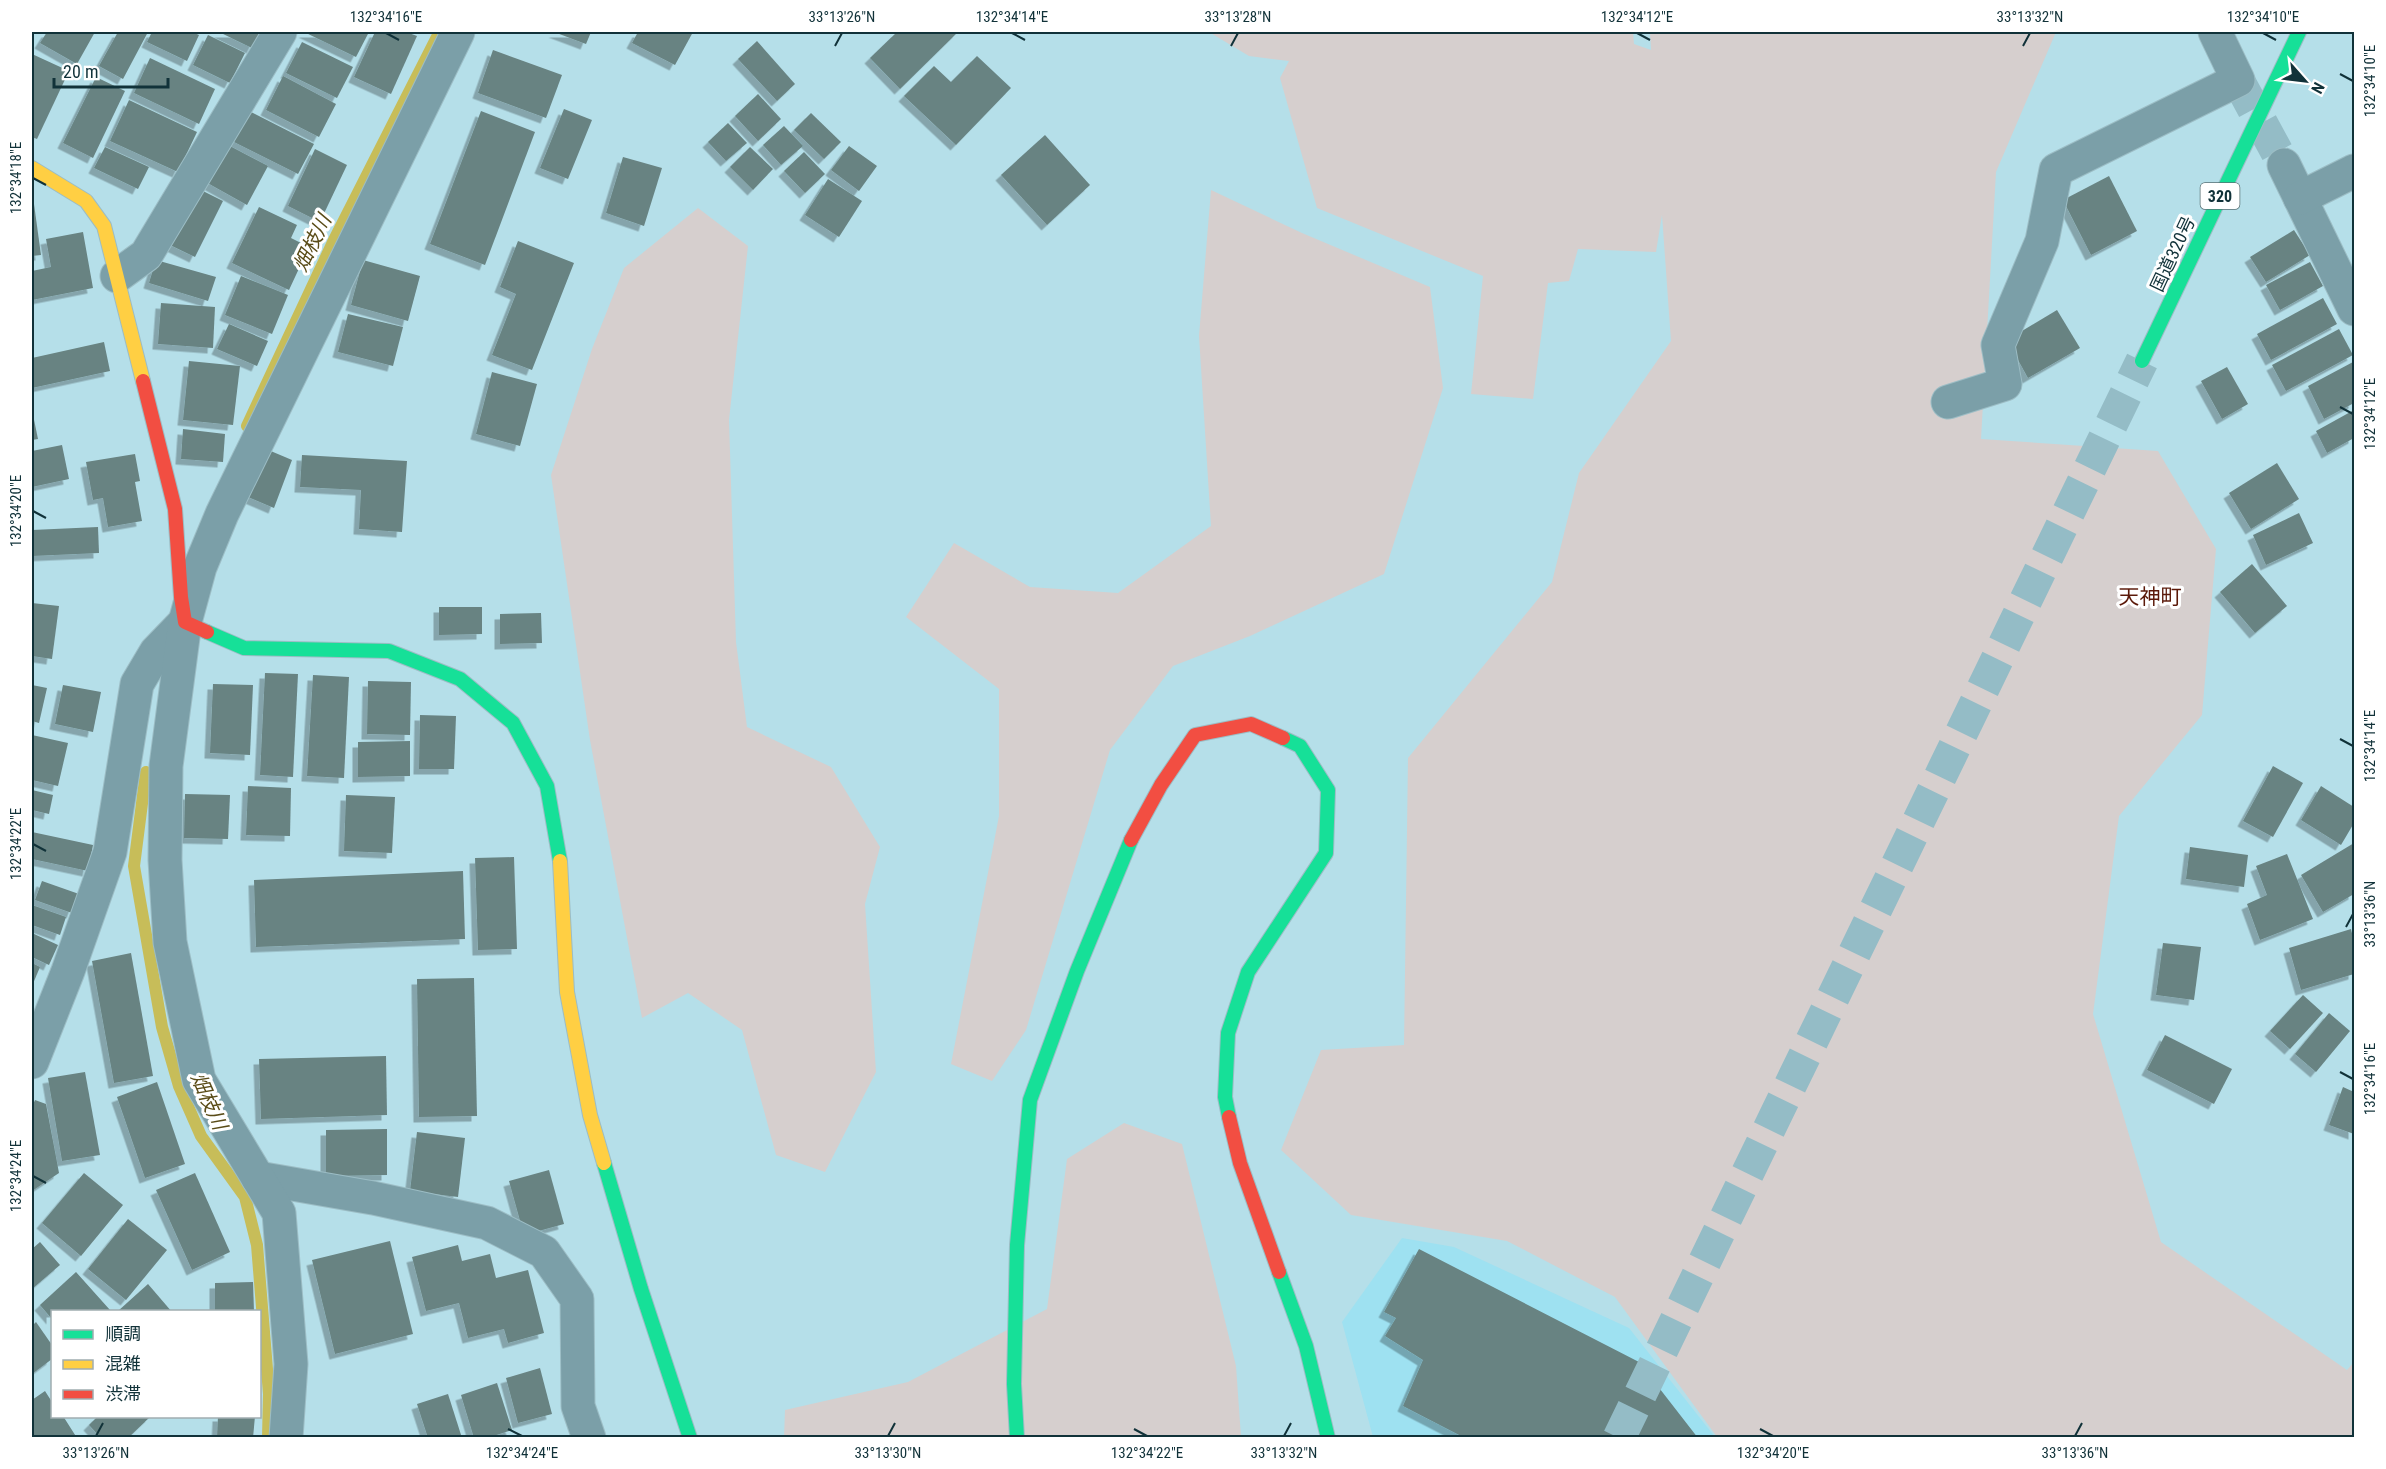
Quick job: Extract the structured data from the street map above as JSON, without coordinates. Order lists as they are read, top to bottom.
{
  "streets": {
    "main road": ["320", "国道320号"]
  },
  "districts": ["天神町"],
  "water": ["畑枝川"],
  "legend": ["順調", "混雑", "渋滞"],
  "scale_bar": "20 m",
  "north": "bottom right",
  "coordinates": [
    "132°34'16\"E",
    "33°13'26\"N",
    "132°34'14\"E",
    "33°13'28\"N",
    "132°34'12\"E",
    "33°13'32\"N",
    "132°34'10\"E",
    "132°34'18\"E",
    "132°34'20\"E",
    "132°34'22\"E",
    "33°13'36\"N",
    "132°34'24\"E",
    "33°13'30\"N"
  ]
}
